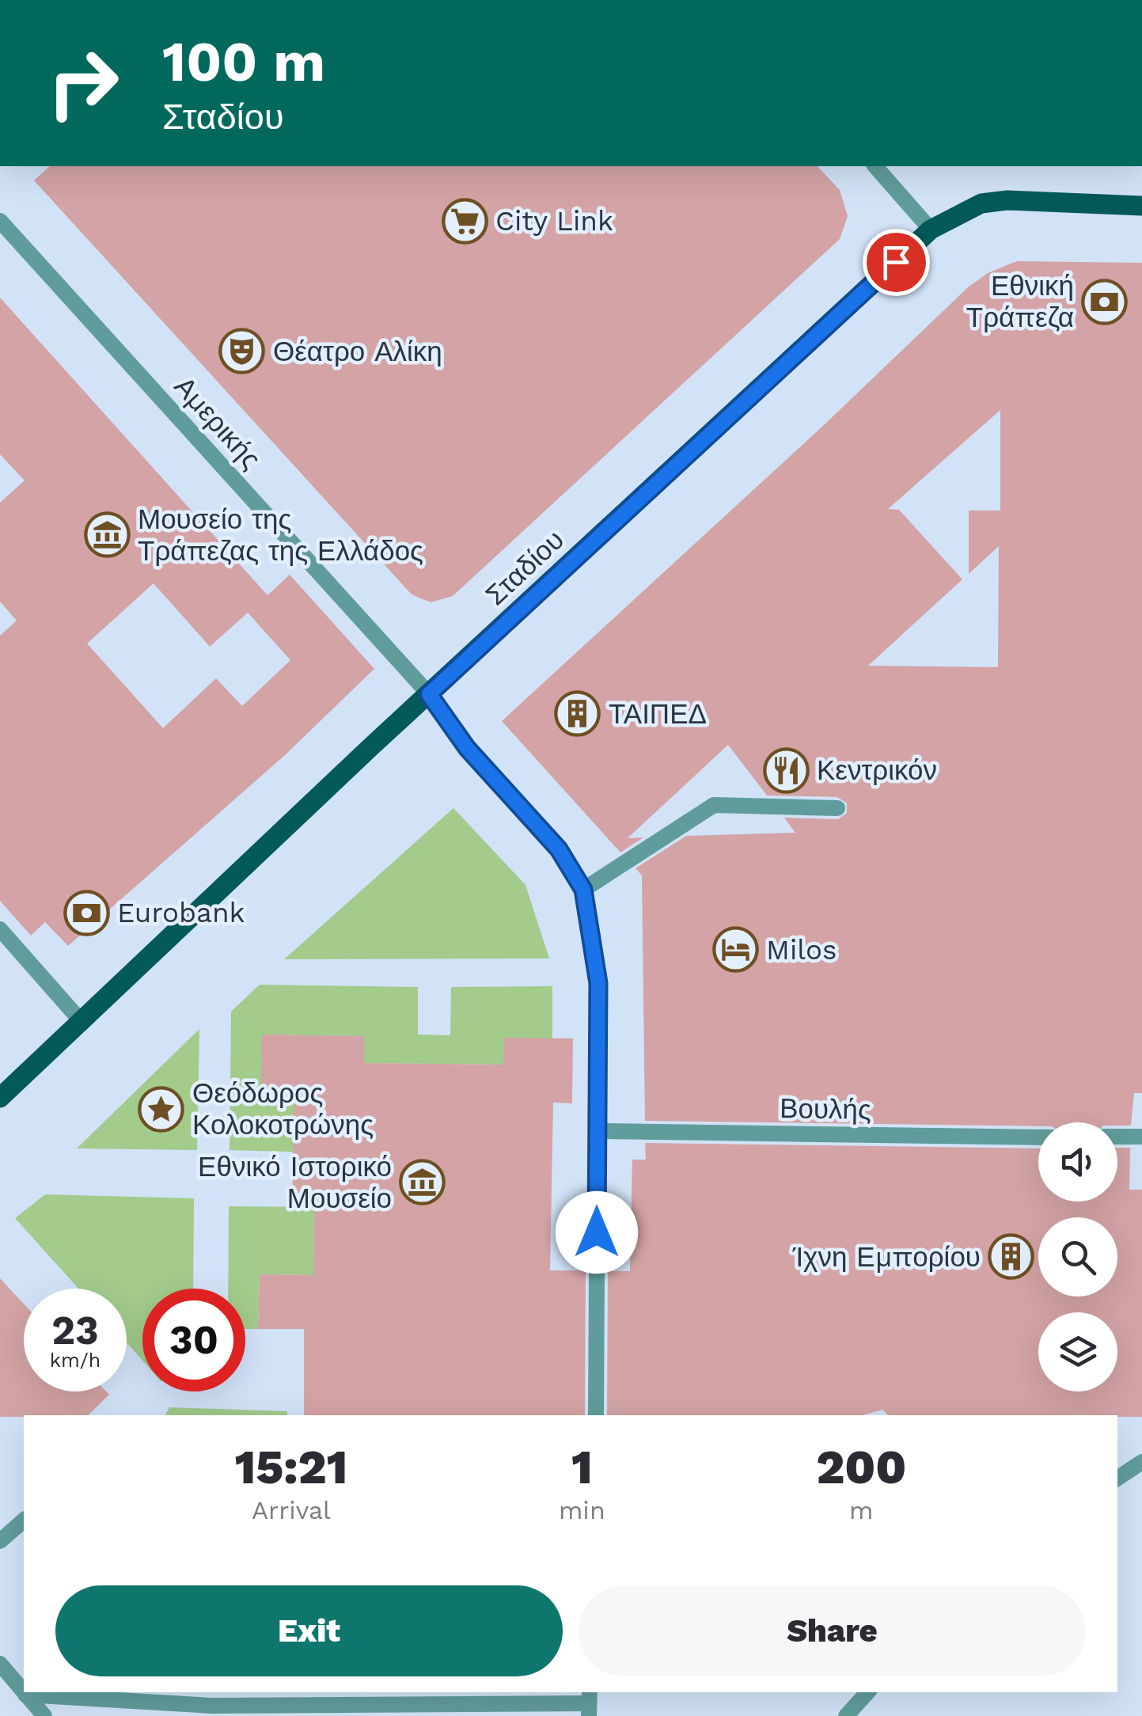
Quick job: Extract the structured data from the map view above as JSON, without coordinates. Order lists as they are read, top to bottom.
{
  "streets": {
    "main road": ["Σταδίου"],
    "street": ["Αμερικής", "Βουλής"]
  },
  "crossings": [
    ["Αμερικής", "Σταδίου"]
  ],
  "places": {
    "supermarket": ["City Link"],
    "bank": ["Εθνική Τράπεζα", "Eurobank"],
    "theatre": ["Θέατρο Αλίκη"],
    "museum": ["Μουσείο της Τράπεζας της Ελλάδος", "Εθνικό Ιστορικό Μουσείο"],
    "building": ["ΤΑΙΠΕΔ", "Ίχνη Εμπορίου"],
    "restaurant": ["Κεντρικόν"],
    "hotel": ["Milos"],
    "place": ["Θεόδωρος Κολοκοτρώνης"]
  },
  "page": {
    "turn": ["100 m", "Σταδίου"],
    "speed": "23 km/h",
    "limit": "30",
    "eta": [
      "15:21",
      "Arrival",
      "1",
      "min",
      "200",
      "m"
    ],
    "buttons": ["Exit", "Share"]
  }
}
